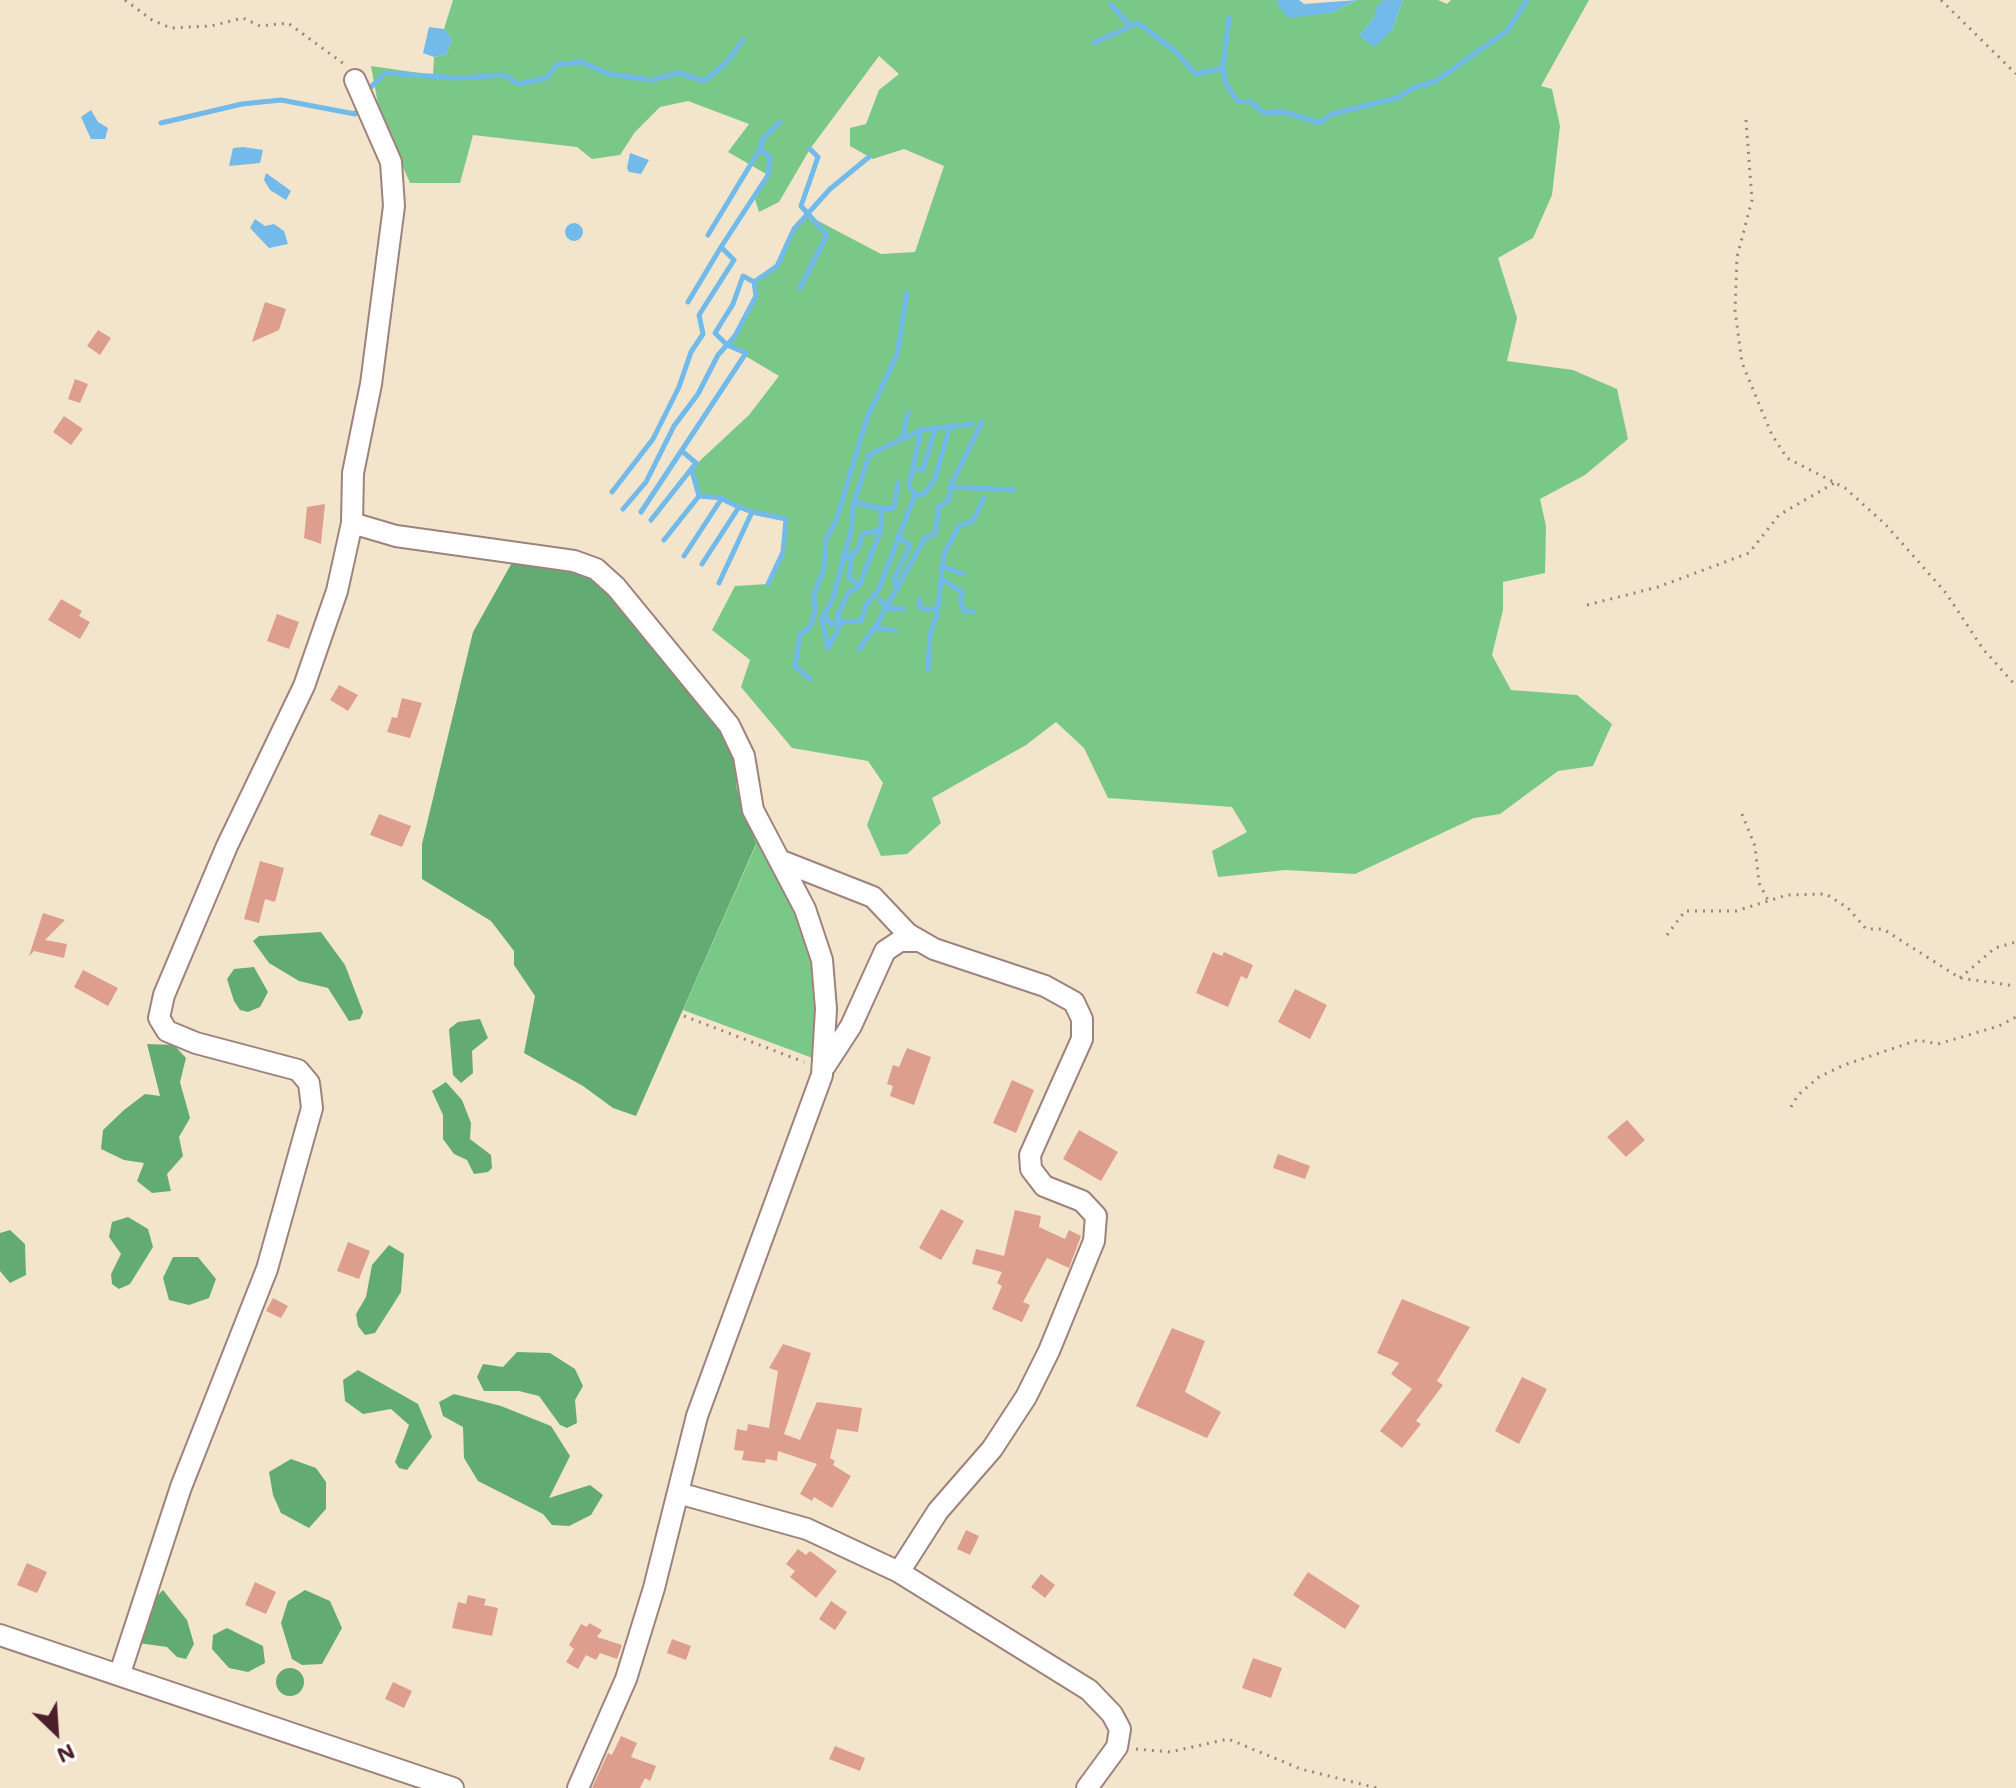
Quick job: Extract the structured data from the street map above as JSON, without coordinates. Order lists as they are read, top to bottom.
{
  "north": "bottom right"
}
